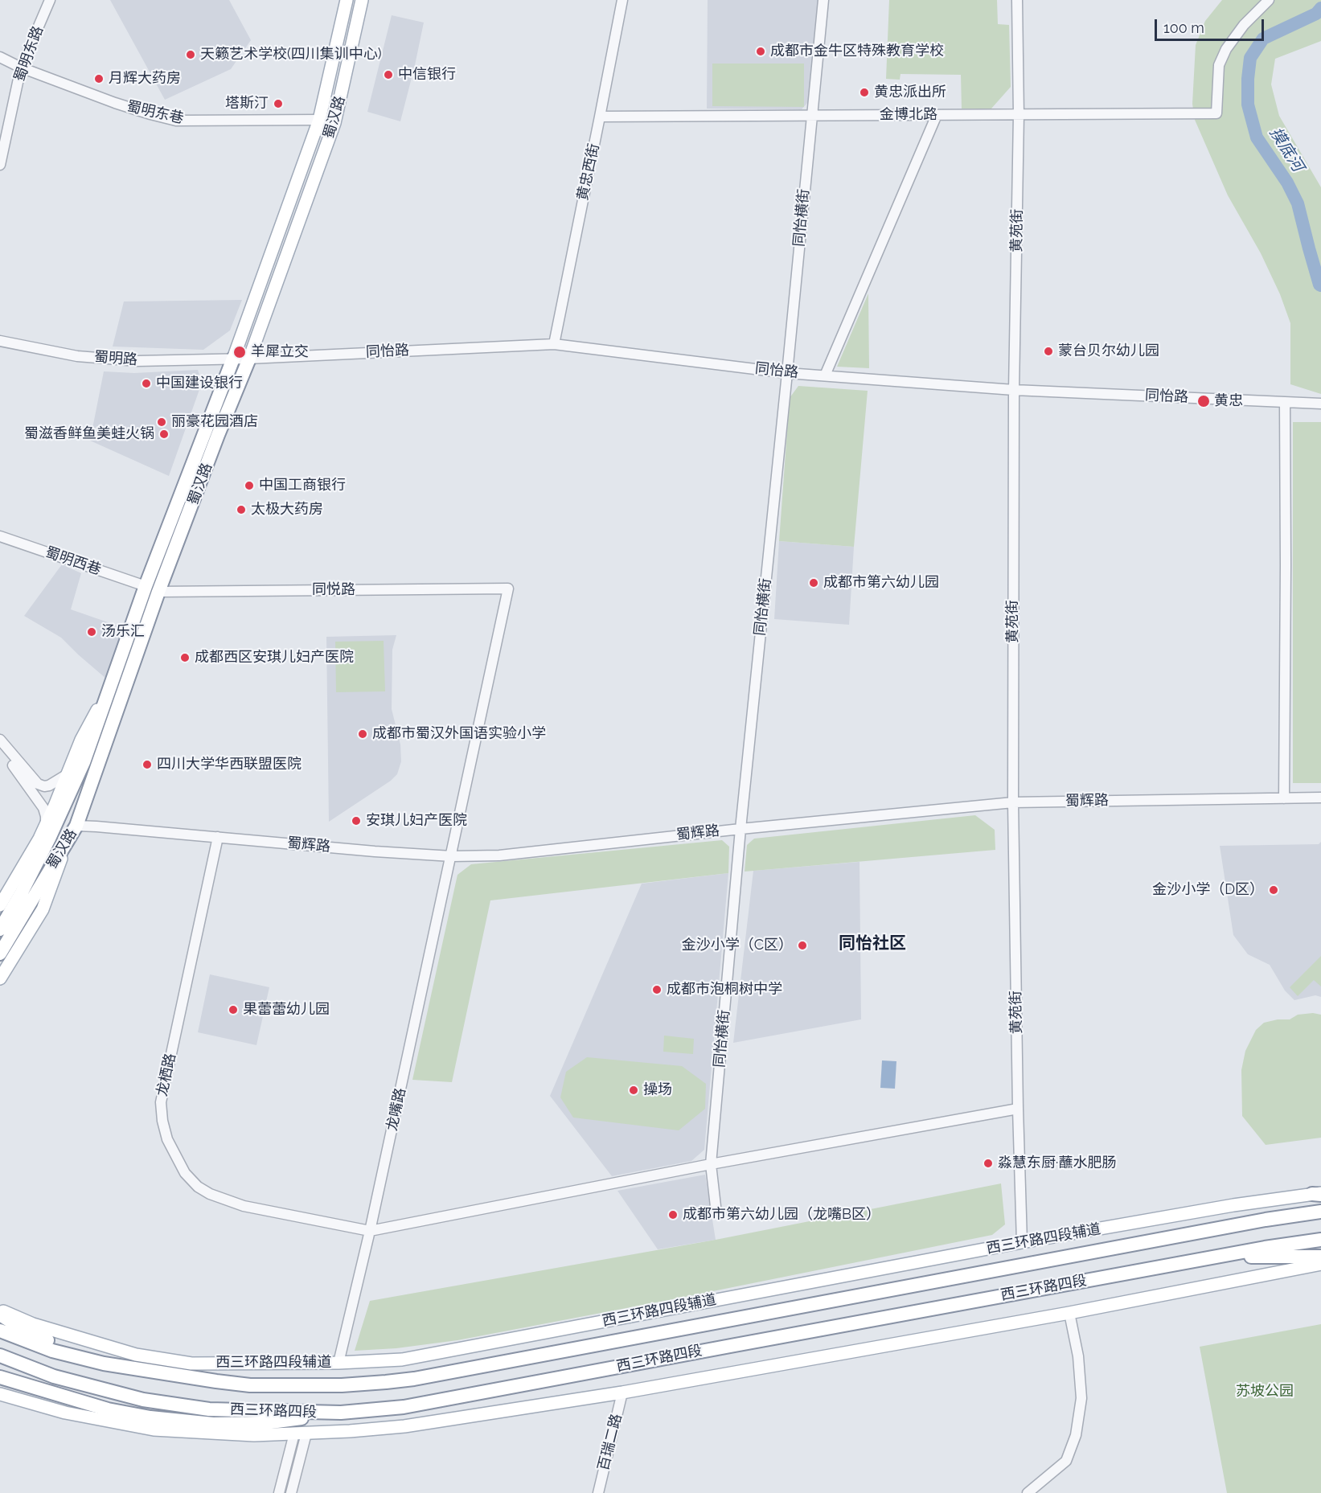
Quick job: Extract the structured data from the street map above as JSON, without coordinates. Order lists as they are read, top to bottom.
{
  "streets": {
    "highway": ["蜀汉路", "西三环路四段"],
    "main road": ["西三环路四段辅道"],
    "street": [
      "蜀明东路",
      "蜀明东巷",
      "金博北路",
      "黄忠西街",
      "同怡横街",
      "黄苑街",
      "同怡路",
      "蜀明路",
      "蜀明西巷",
      "同悦路",
      "蜀辉路",
      "龙栖路",
      "龙嘴路",
      "百瑞二路"
    ]
  },
  "crossings": [
    ["蜀明东路", "蜀明东巷"],
    ["蜀明东巷", "蜀汉路"],
    ["金博北路", "黄忠西街"],
    ["金博北路", "同怡横街"],
    ["金博北路", "黄苑街"],
    ["蜀汉路", "同怡路"],
    ["蜀汉路", "蜀明路"],
    ["蜀汉路", "蜀明西巷"],
    ["蜀汉路", "同悦路"],
    ["蜀汉路", "蜀辉路"],
    ["黄忠西街", "同怡路"],
    ["同怡横街", "同怡路"],
    ["同怡横街", "蜀辉路"],
    ["黄苑街", "同怡路"],
    ["黄苑街", "蜀辉路"],
    ["黄苑街", "西三环路四段辅道"],
    ["同怡路", "蜀明路"],
    ["蜀明西巷", "同悦路"],
    ["同悦路", "龙嘴路"],
    ["蜀辉路", "龙栖路"],
    ["蜀辉路", "龙嘴路"],
    ["龙栖路", "龙嘴路"],
    ["龙嘴路", "西三环路四段辅道"]
  ],
  "districts": ["同怡社区"],
  "water": ["摸底河"],
  "parks": ["苏坡公园"],
  "places": [
    "成都市金牛区特殊教育学校",
    "天籁艺术学校(四川集训中心)",
    "中信银行",
    "月辉大药房",
    "黄忠派出所",
    "塔斯汀",
    "蒙台贝尔幼儿园",
    "羊犀立交",
    "中国建设银行",
    "黄忠",
    "丽豪花园酒店",
    "蜀滋香鲜鱼美蛙火锅",
    "中国工商银行",
    "太极大药房",
    "成都市第六幼儿园",
    "汤乐汇",
    "成都西区安琪儿妇产医院",
    "成都市蜀汉外国语实验小学",
    "四川大学华西联盟医院",
    "安琪儿妇产医院",
    "金沙小学（D区）",
    "金沙小学（C区）",
    "成都市泡桐树中学",
    "果蕾蕾幼儿园",
    "操场",
    "淼慧东厨·蘸水肥肠",
    "成都市第六幼儿园（龙嘴B区）"
  ],
  "scale_bar": "100 m"
}
